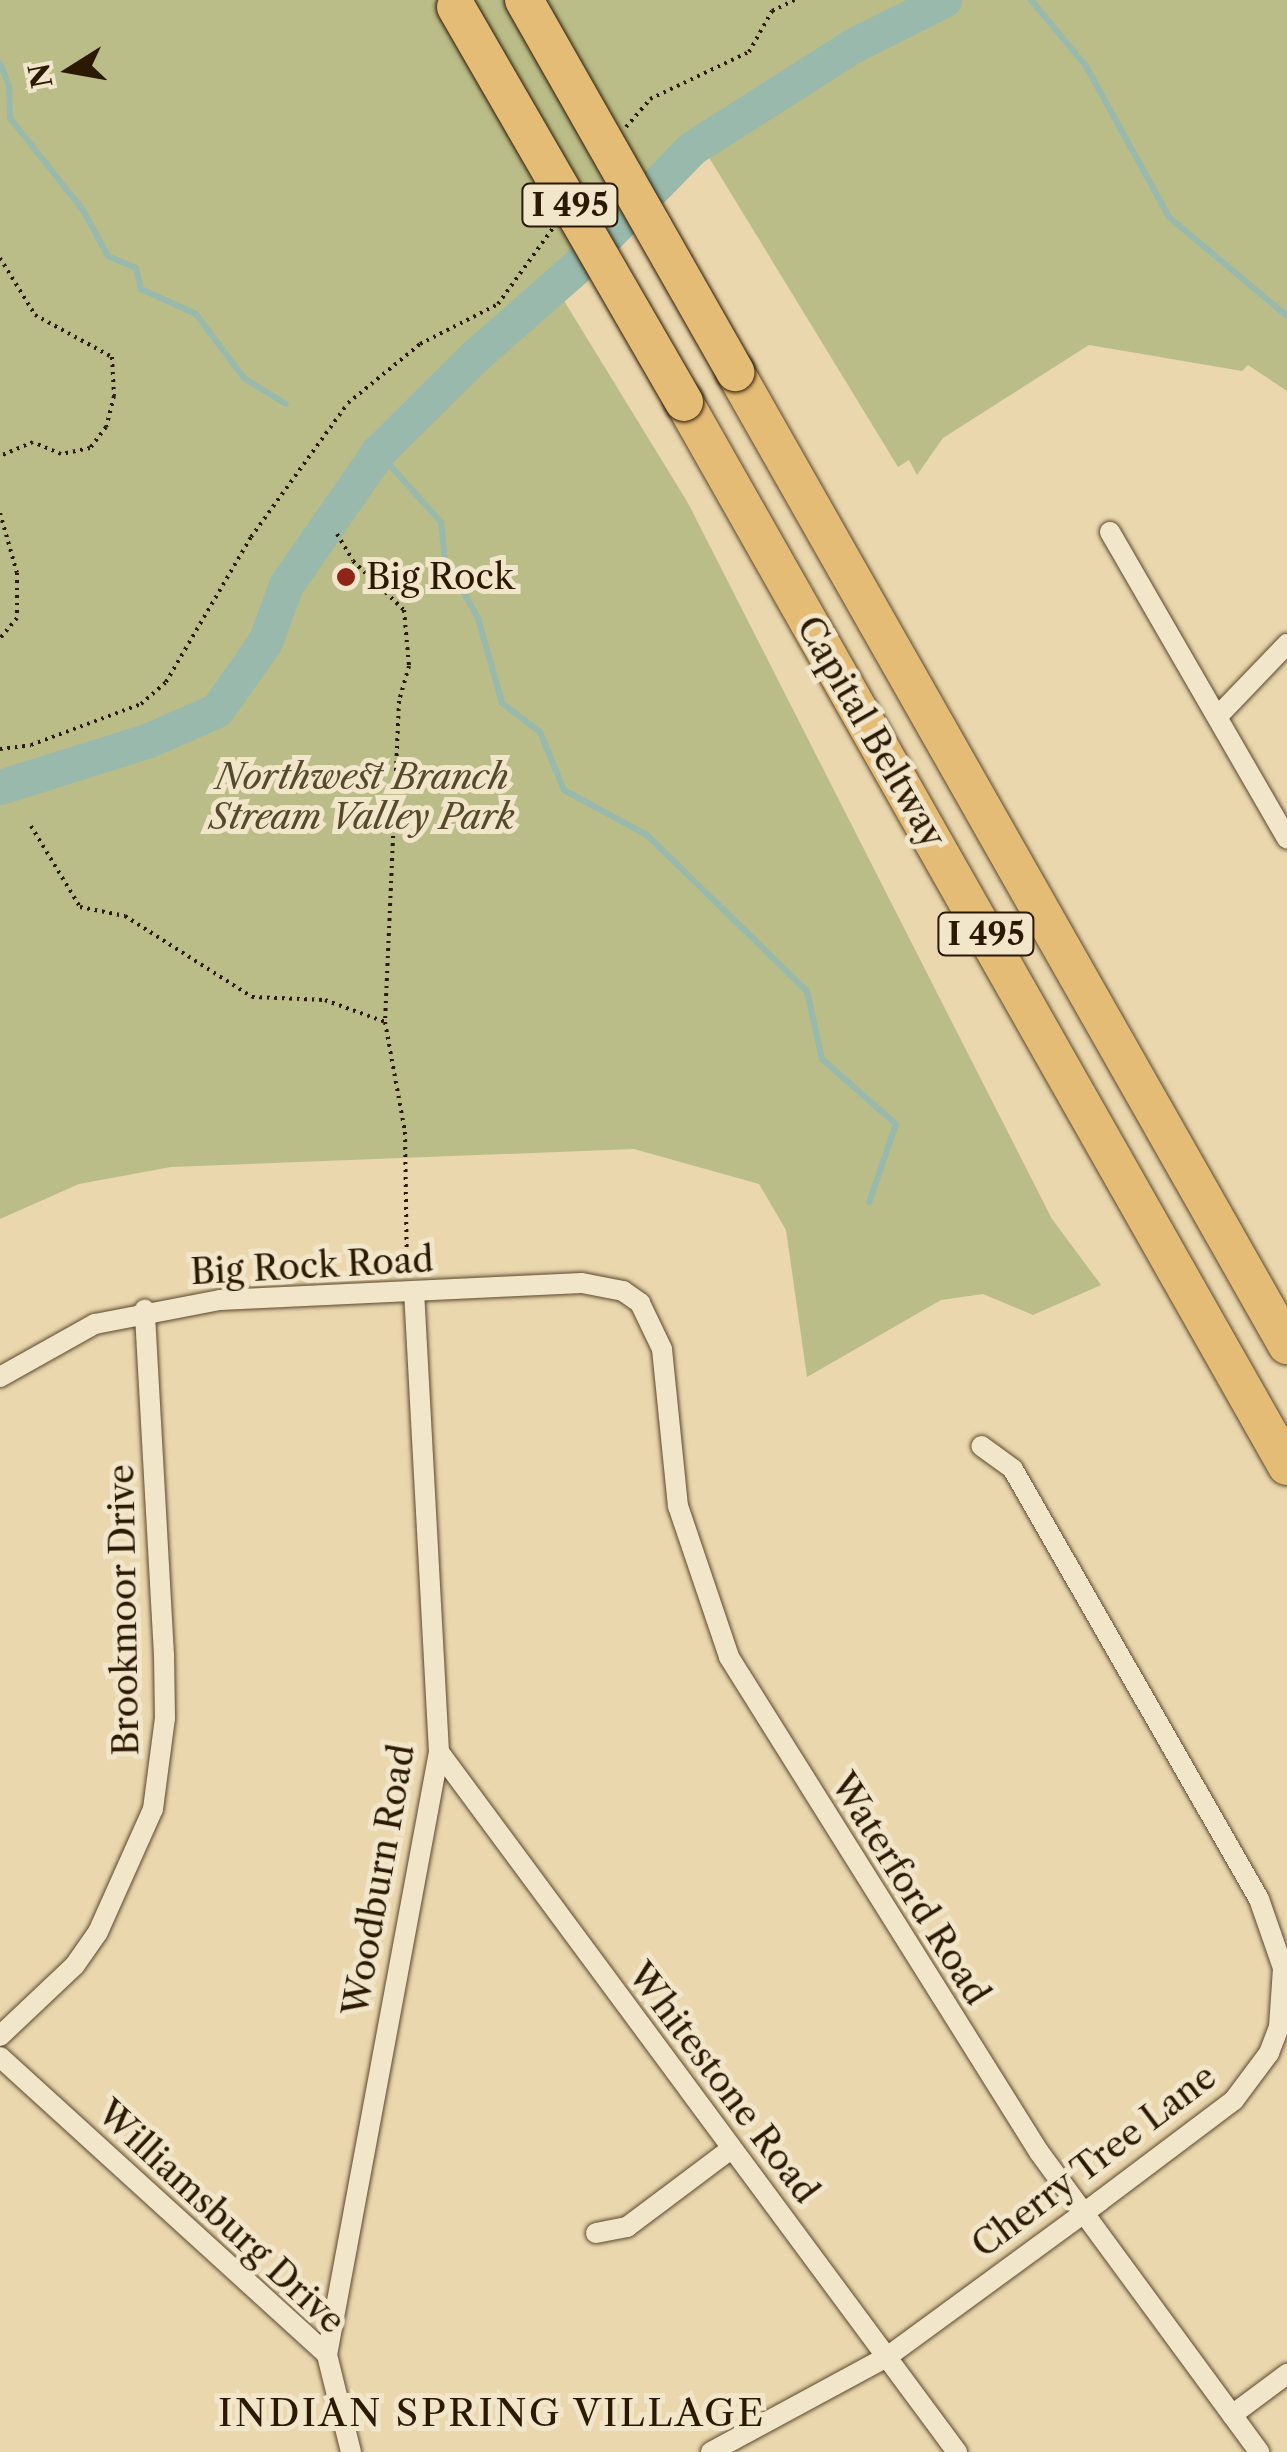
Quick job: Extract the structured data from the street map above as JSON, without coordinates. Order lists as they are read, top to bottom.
{
  "streets": {
    "highway": ["I 495", "Capital Beltway"],
    "street": [
      "Big Rock Road",
      "Brookmoor Drive",
      "Woodburn Road",
      "Waterford Road",
      "Whitestone Road",
      "Cherry Tree Lane",
      "Williamsburg Drive"
    ]
  },
  "crossings": [
    ["Big Rock Road", "Brookmoor Drive"],
    ["Big Rock Road", "Woodburn Road"],
    ["Big Rock Road", "Waterford Road"],
    ["Woodburn Road", "Whitestone Road"],
    ["Woodburn Road", "Williamsburg Drive"],
    ["Waterford Road", "Cherry Tree Lane"],
    ["Whitestone Road", "Cherry Tree Lane"]
  ],
  "districts": ["INDIAN SPRING VILLAGE"],
  "parks": ["Northwest Branch Stream Valley Park"],
  "places": ["Big Rock"],
  "north": "left"
}
